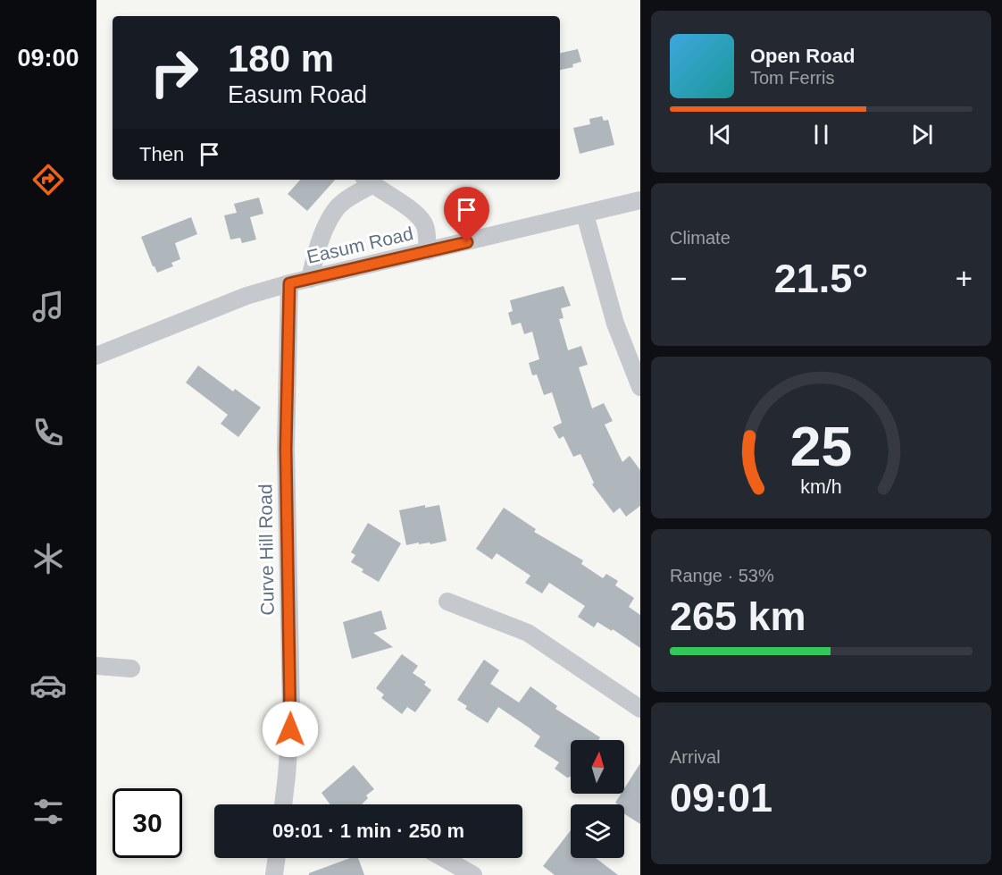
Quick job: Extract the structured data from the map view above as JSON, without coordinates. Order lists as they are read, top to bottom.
{
  "streets": {
    "street": ["Easum Road", "Curve Hill Road"]
  },
  "crossings": [
    ["Easum Road", "Curve Hill Road"]
  ],
  "north": "top",
  "page": {
    "tabs": "09:00",
    "turn": ["180 m", "Easum Road"],
    "song": ["Open Road", "Tom Ferris"],
    "then": "Then",
    "tile": [
      "Climate",
      ["Range · 53%", "265 km"],
      ["Arrival", "09:01"]
    ],
    "heat": ["−", "21.5°", "+"],
    "limit": "30",
    "trip": "09:01 · 1 min · 250 m",
    "gauge": ["25", "km/h"]
  }
}
